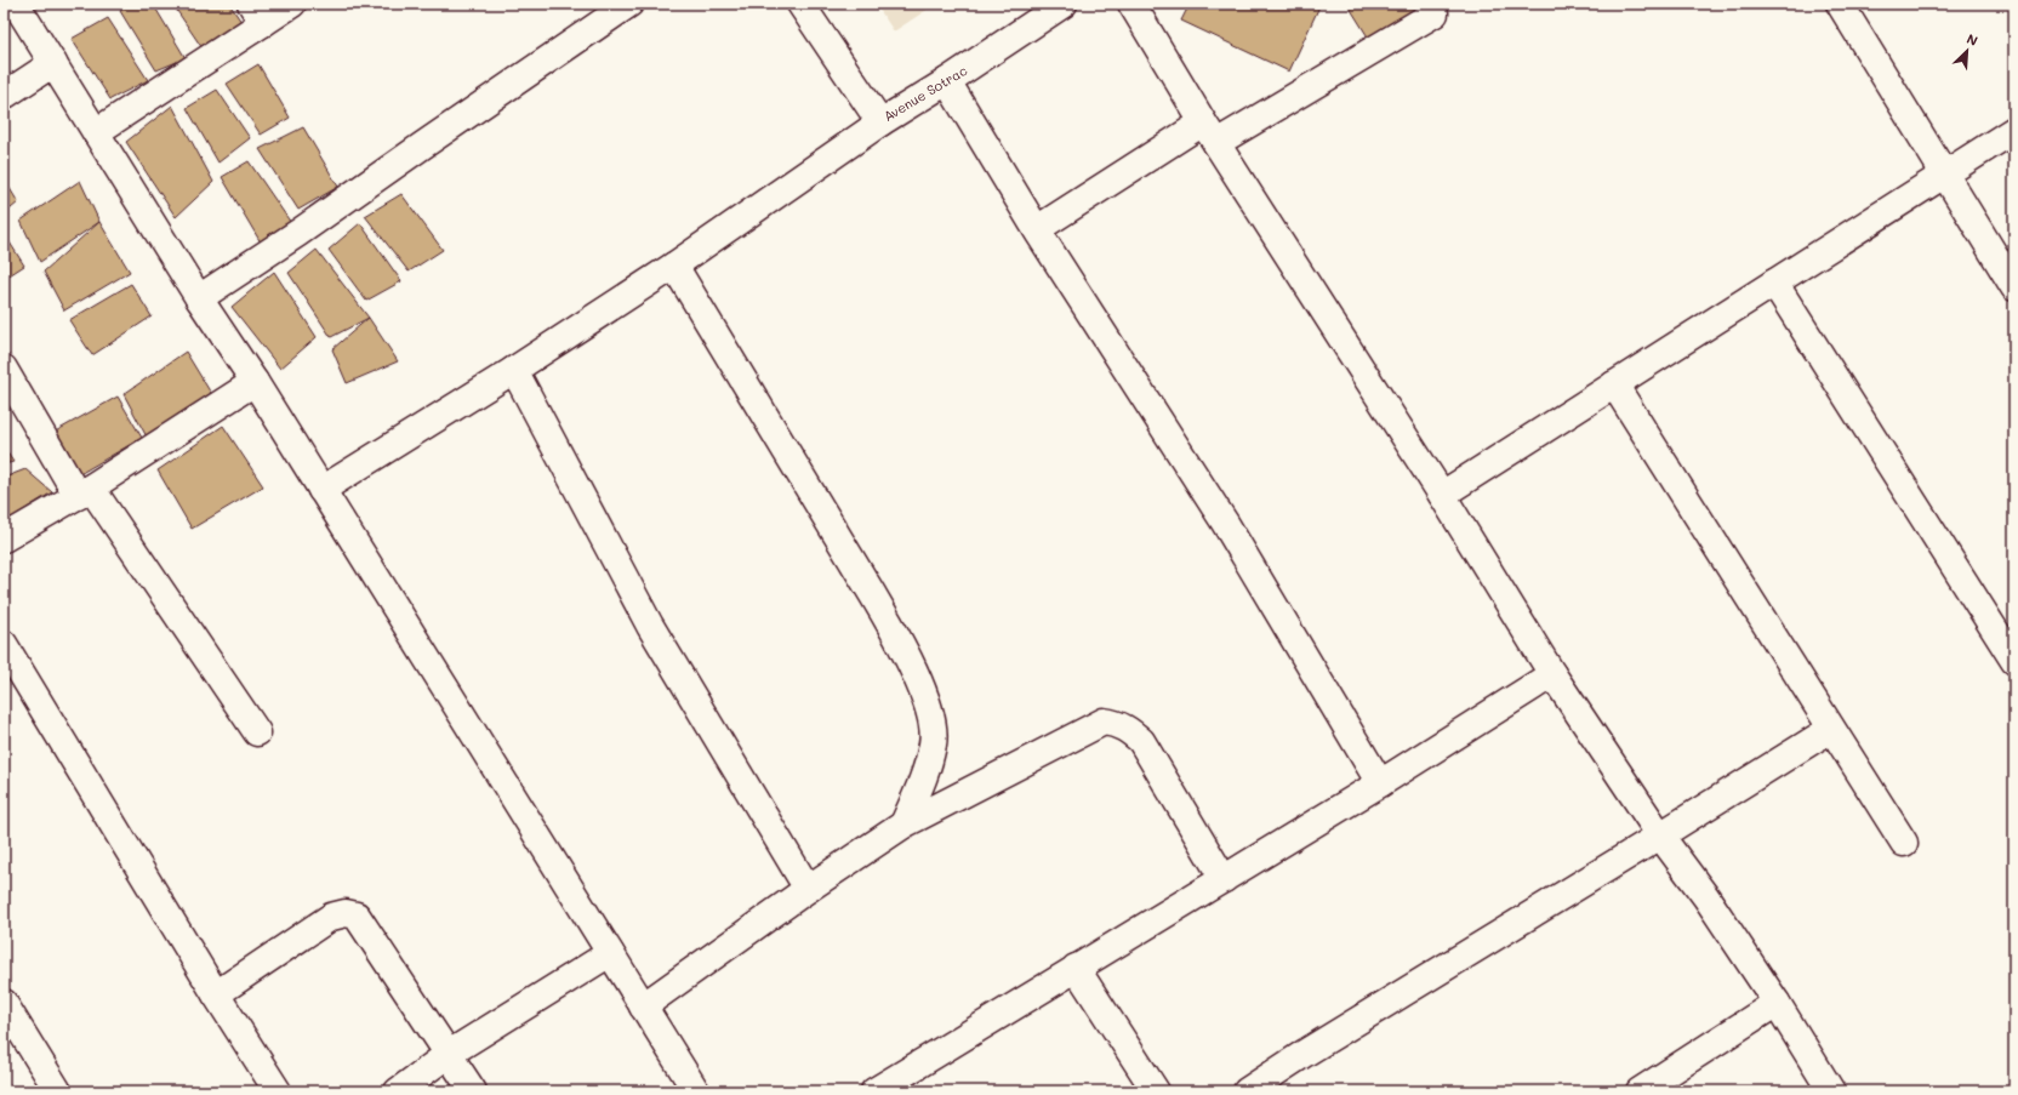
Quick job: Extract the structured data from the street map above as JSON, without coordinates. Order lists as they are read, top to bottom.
{
  "streets": {
    "street": ["Avenue Sotrac"]
  },
  "north": "top right"
}
